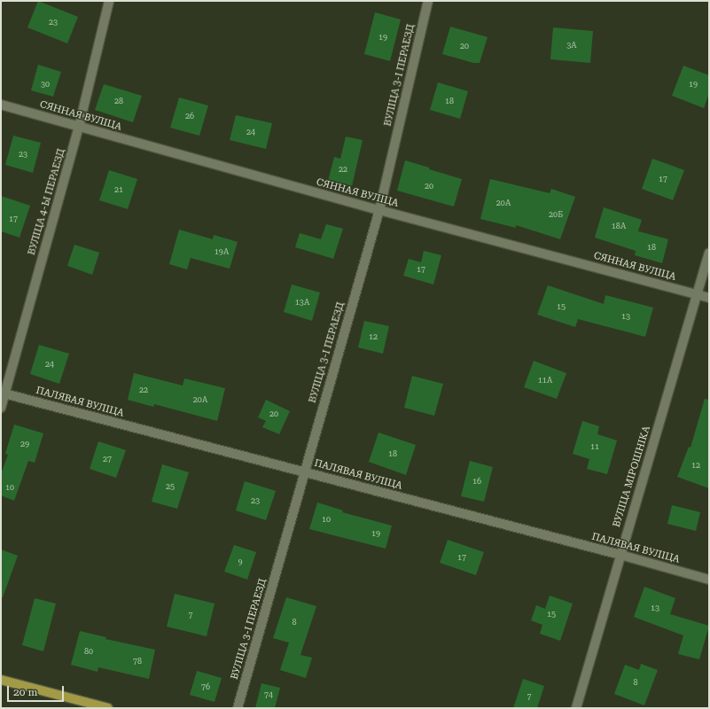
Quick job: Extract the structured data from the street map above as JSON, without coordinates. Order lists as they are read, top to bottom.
{
  "streets": {
    "street": [
      "ВУЛІЦА 3-І ПЕРАЕЗД",
      "СЯННАЯ ВУЛІЦА",
      "ВУЛІЦА 4-Ы ПЕРАЕЗД",
      "ПАЛЯВАЯ ВУЛІЦА",
      "ВУЛІЦА МІРОШНІКА"
    ]
  },
  "crossings": [
    ["ВУЛІЦА 3-І ПЕРАЕЗД", "СЯННАЯ ВУЛІЦА"],
    ["ВУЛІЦА 3-І ПЕРАЕЗД", "ПАЛЯВАЯ ВУЛІЦА"],
    ["СЯННАЯ ВУЛІЦА", "ВУЛІЦА 4-Ы ПЕРАЕЗД"],
    ["СЯННАЯ ВУЛІЦА", "ВУЛІЦА МІРОШНІКА"],
    ["ВУЛІЦА 4-Ы ПЕРАЕЗД", "ПАЛЯВАЯ ВУЛІЦА"],
    ["ПАЛЯВАЯ ВУЛІЦА", "ВУЛІЦА МІРОШНІКА"]
  ],
  "house_numbers": [
    "23",
    "19",
    "3А",
    "20",
    "30",
    "19",
    "28",
    "18",
    "26",
    "24",
    "23",
    "22",
    "17",
    "20",
    "21",
    "20А",
    "20Б",
    "17",
    "18А",
    "18",
    "19А",
    "17",
    "13А",
    "15",
    "13",
    "12",
    "24",
    "11А",
    "22",
    "20А",
    "20",
    "29",
    "11",
    "18",
    "27",
    "12",
    "16",
    "25",
    "10",
    "23",
    "10",
    "19",
    "17",
    "9",
    "13",
    "15",
    "7",
    "8",
    "80",
    "78",
    "8",
    "76",
    "74",
    "7"
  ],
  "scale_bar": "20 m"
}
